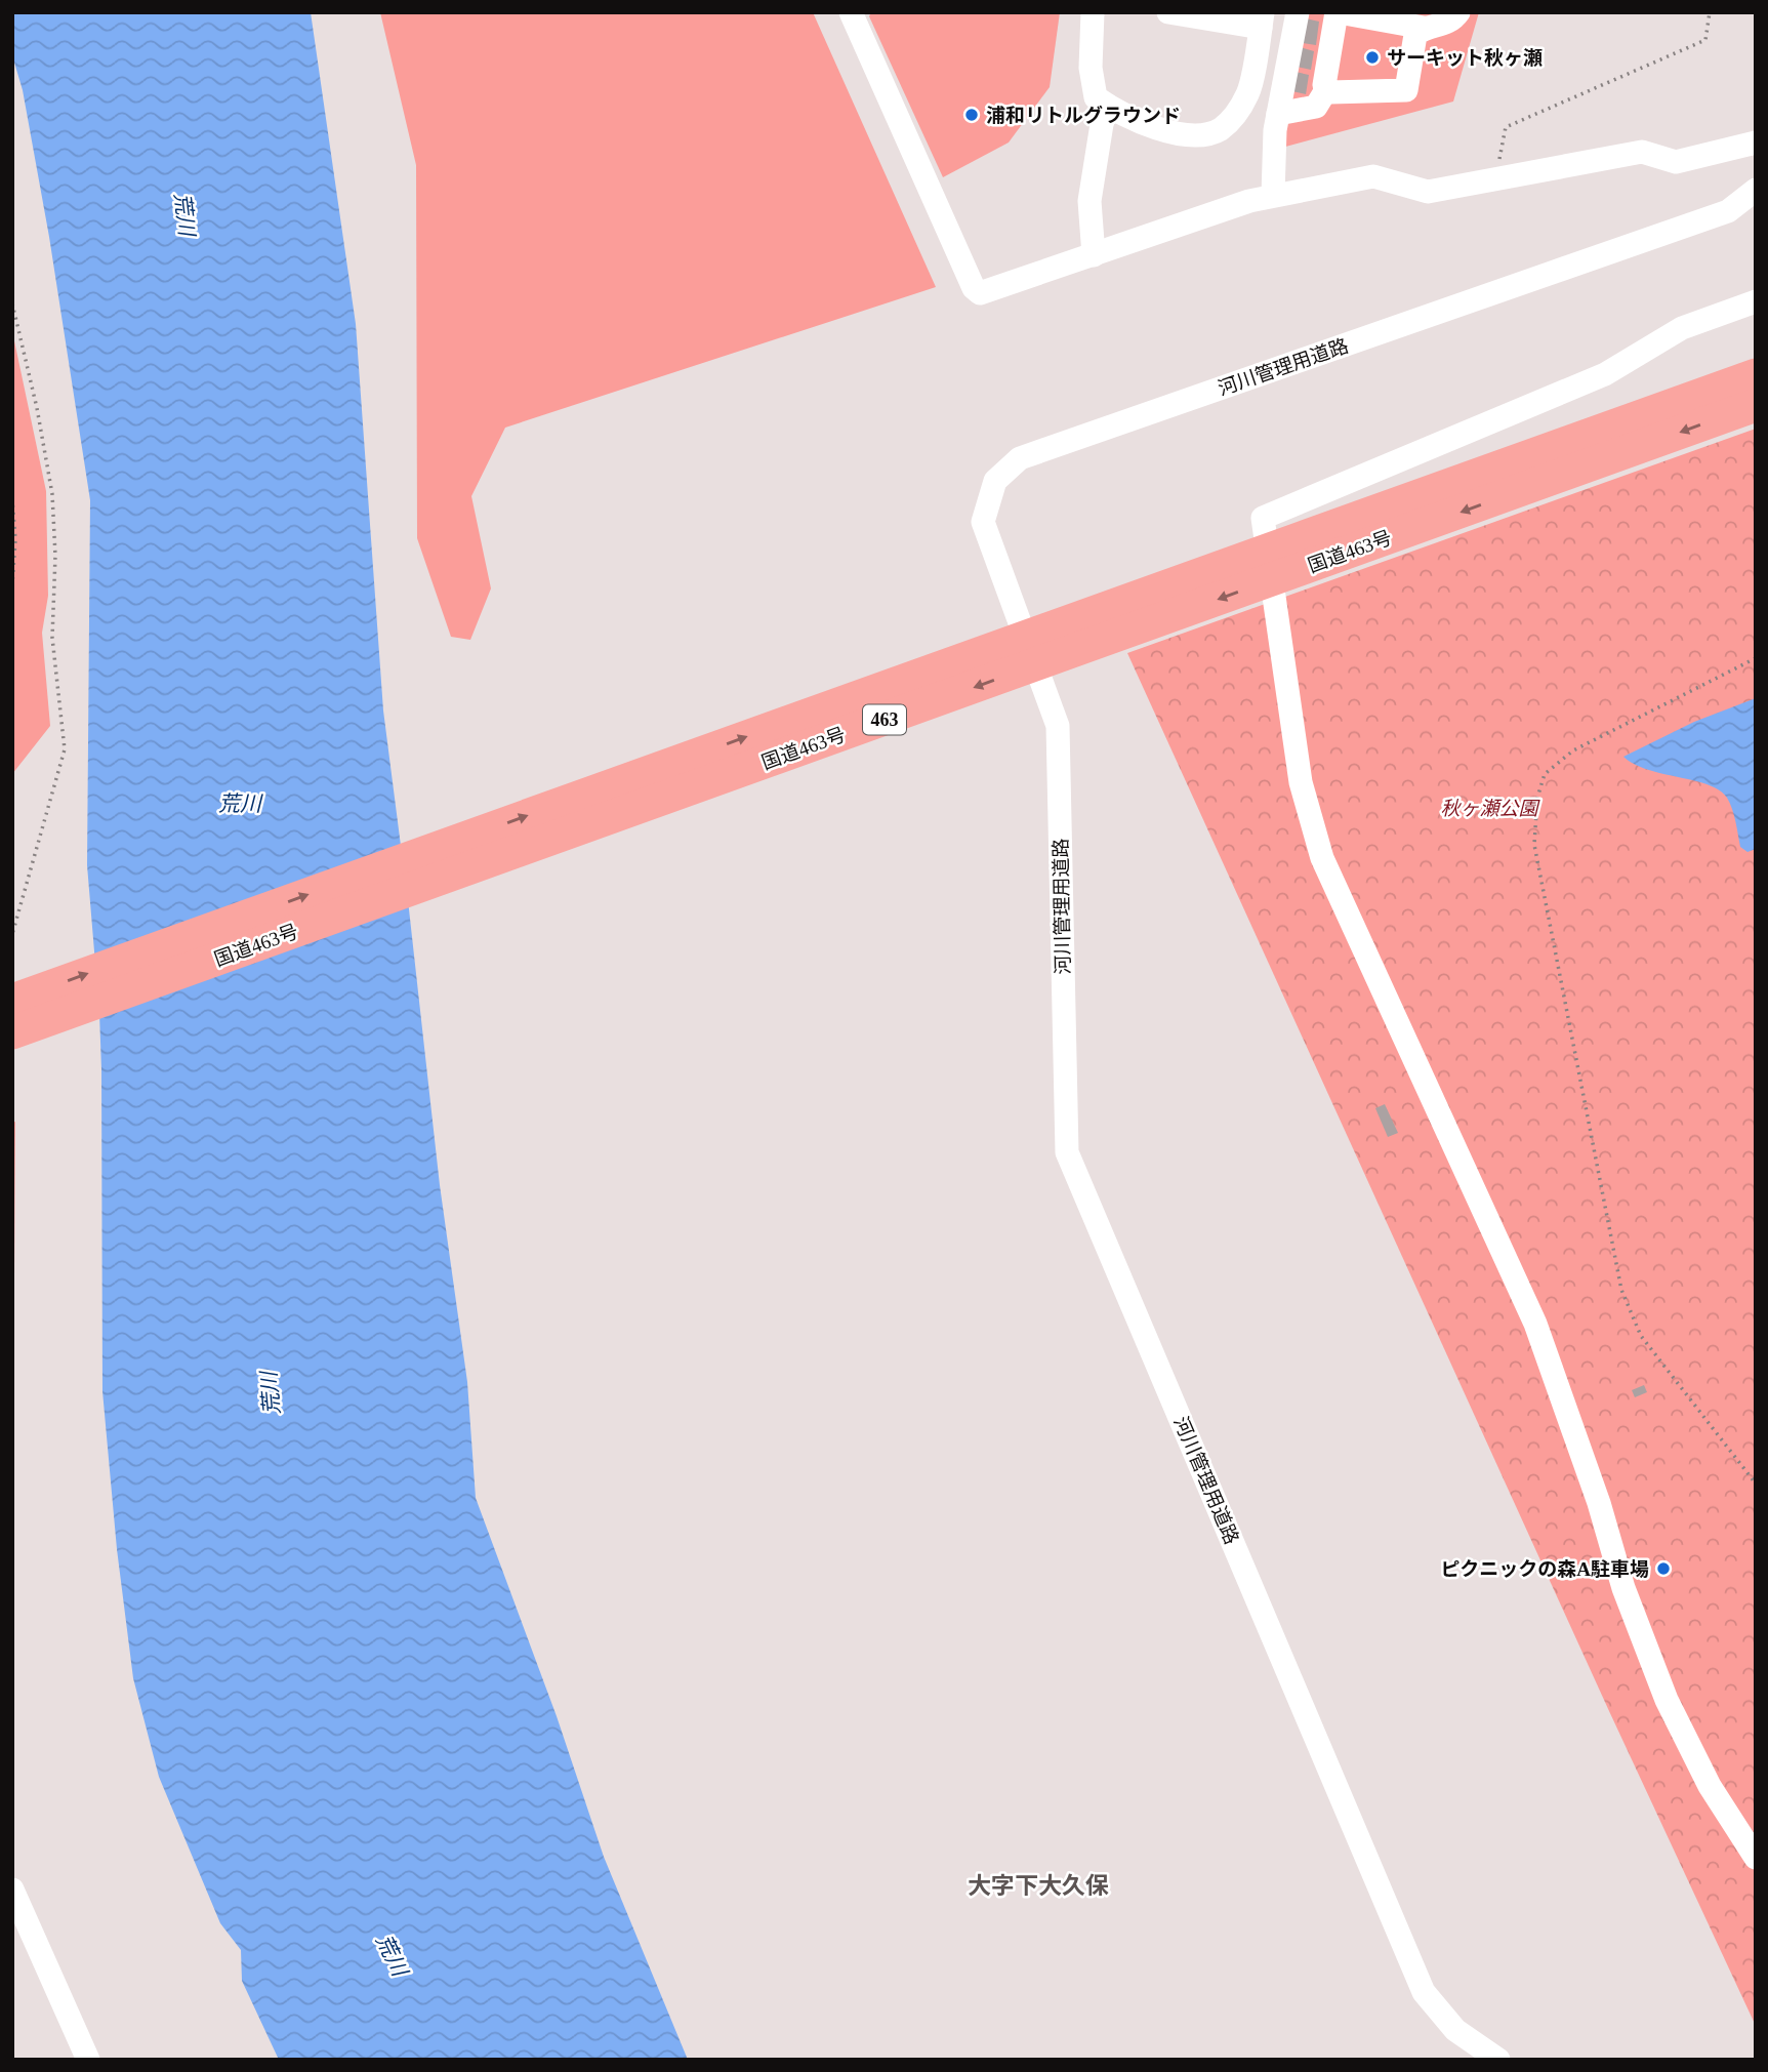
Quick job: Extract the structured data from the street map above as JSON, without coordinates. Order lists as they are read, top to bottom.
{
  "streets": {
    "highway": ["国道463号", "463"],
    "street": ["河川管理用道路"]
  },
  "districts": ["大字下大久保"],
  "water": ["荒川"],
  "parks": ["秋ヶ瀬公園"],
  "places": ["サーキット秋ヶ瀬", "浦和リトルグラウンド", "ピクニックの森A駐車場"]
}
